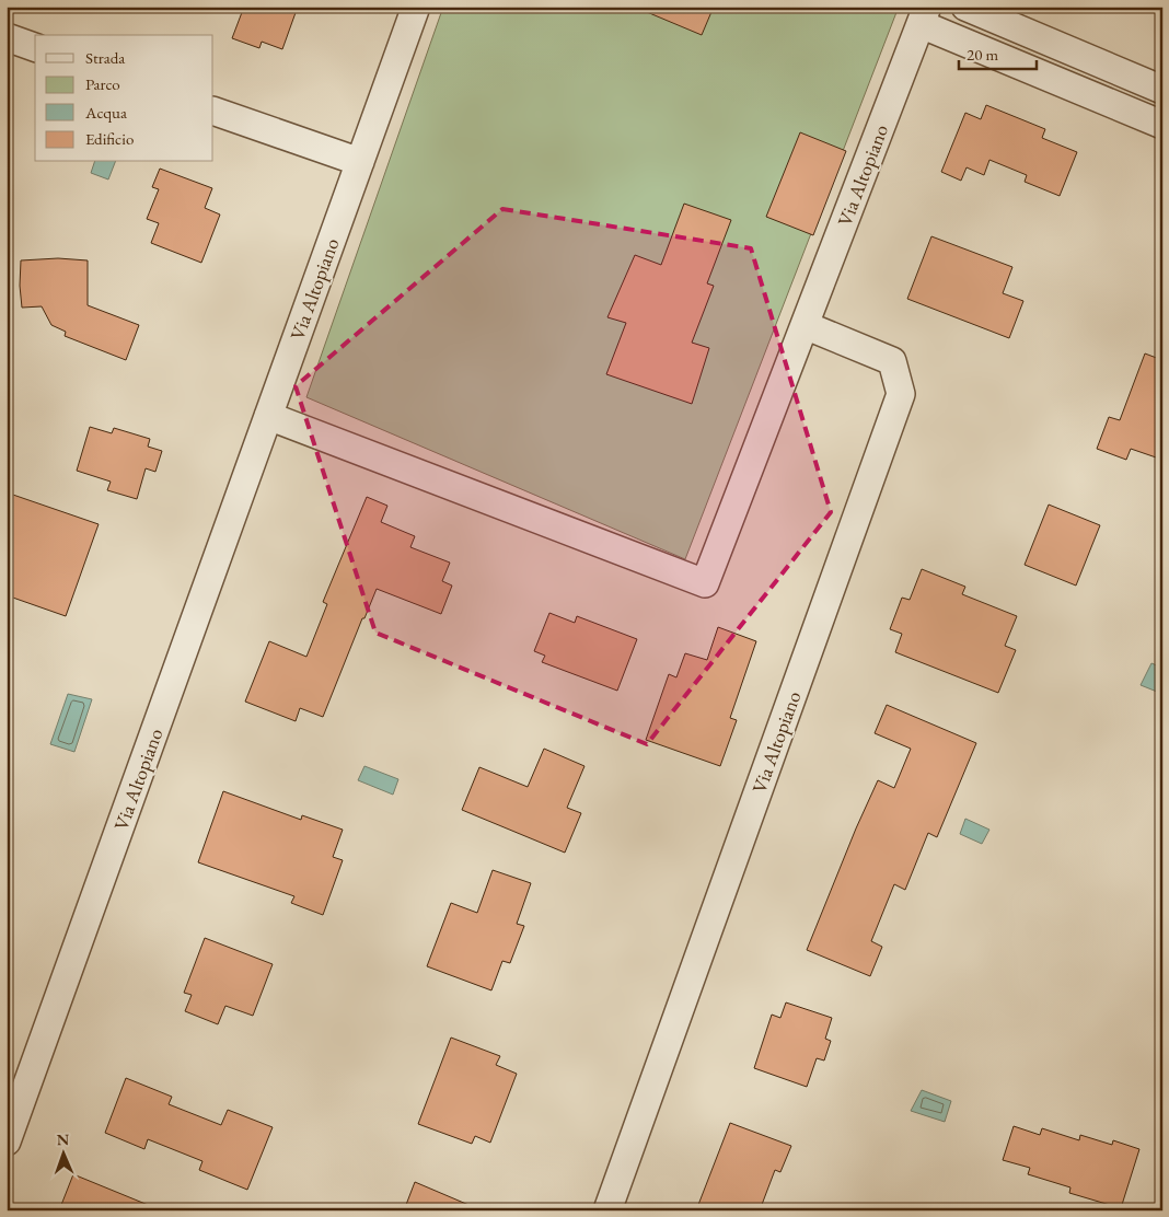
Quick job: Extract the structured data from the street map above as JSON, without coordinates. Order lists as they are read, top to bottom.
{
  "streets": {
    "street": ["Via Altopiano"]
  },
  "legend": [
    "Strada",
    "Parco",
    "Acqua",
    "Edificio"
  ],
  "scale_bar": "20 m",
  "north": "top"
}
